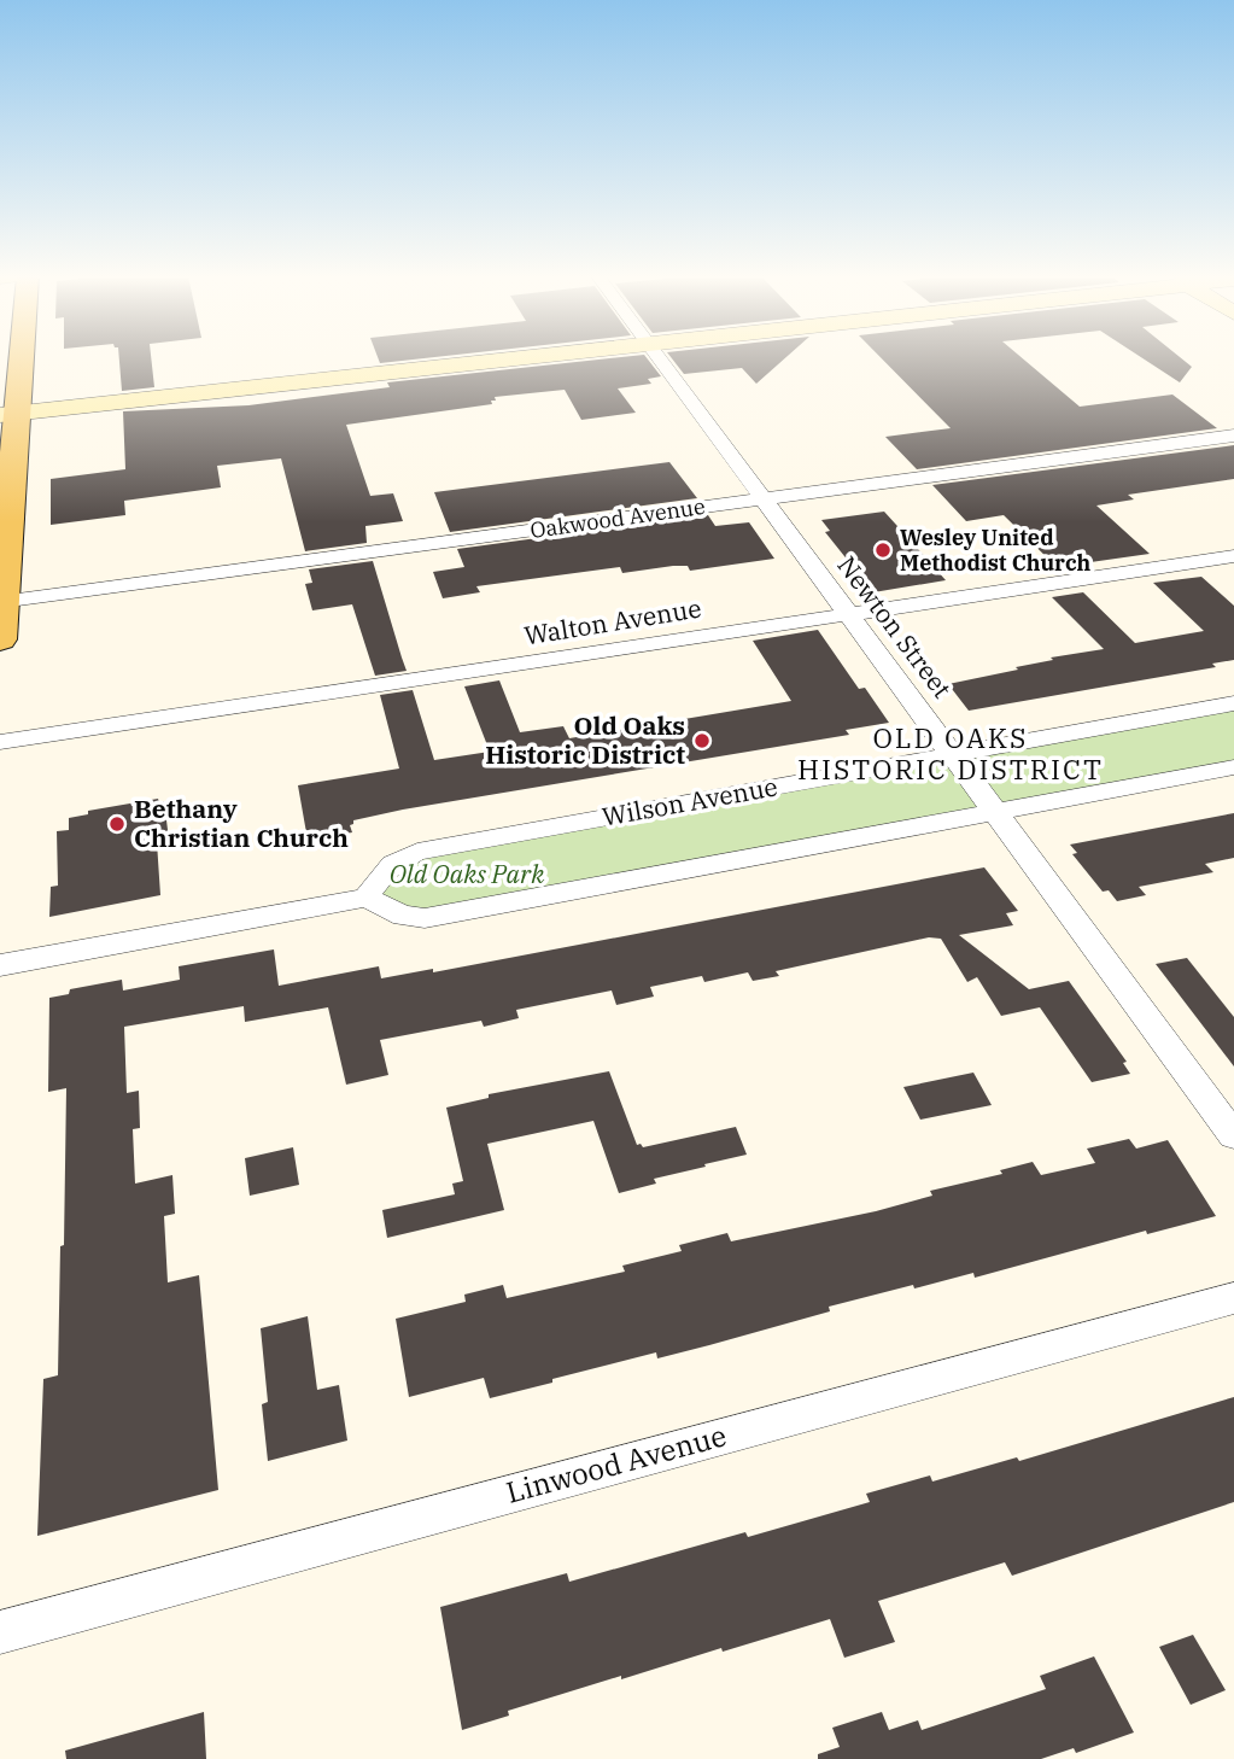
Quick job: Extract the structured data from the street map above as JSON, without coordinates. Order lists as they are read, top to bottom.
{
  "streets": {
    "street": [
      "Oakwood Avenue",
      "Walton Avenue",
      "Newton Street",
      "Wilson Avenue",
      "Linwood Avenue"
    ]
  },
  "crossings": [
    ["Oakwood Avenue", "Newton Street"],
    ["Walton Avenue", "Newton Street"],
    ["Newton Street", "Wilson Avenue"]
  ],
  "districts": ["OLD OAKS HISTORIC DISTRICT"],
  "parks": ["Old Oaks Park"],
  "places": ["Wesley United Methodist Church", "Old Oaks Historic District", "Bethany Christian Church"]
}
